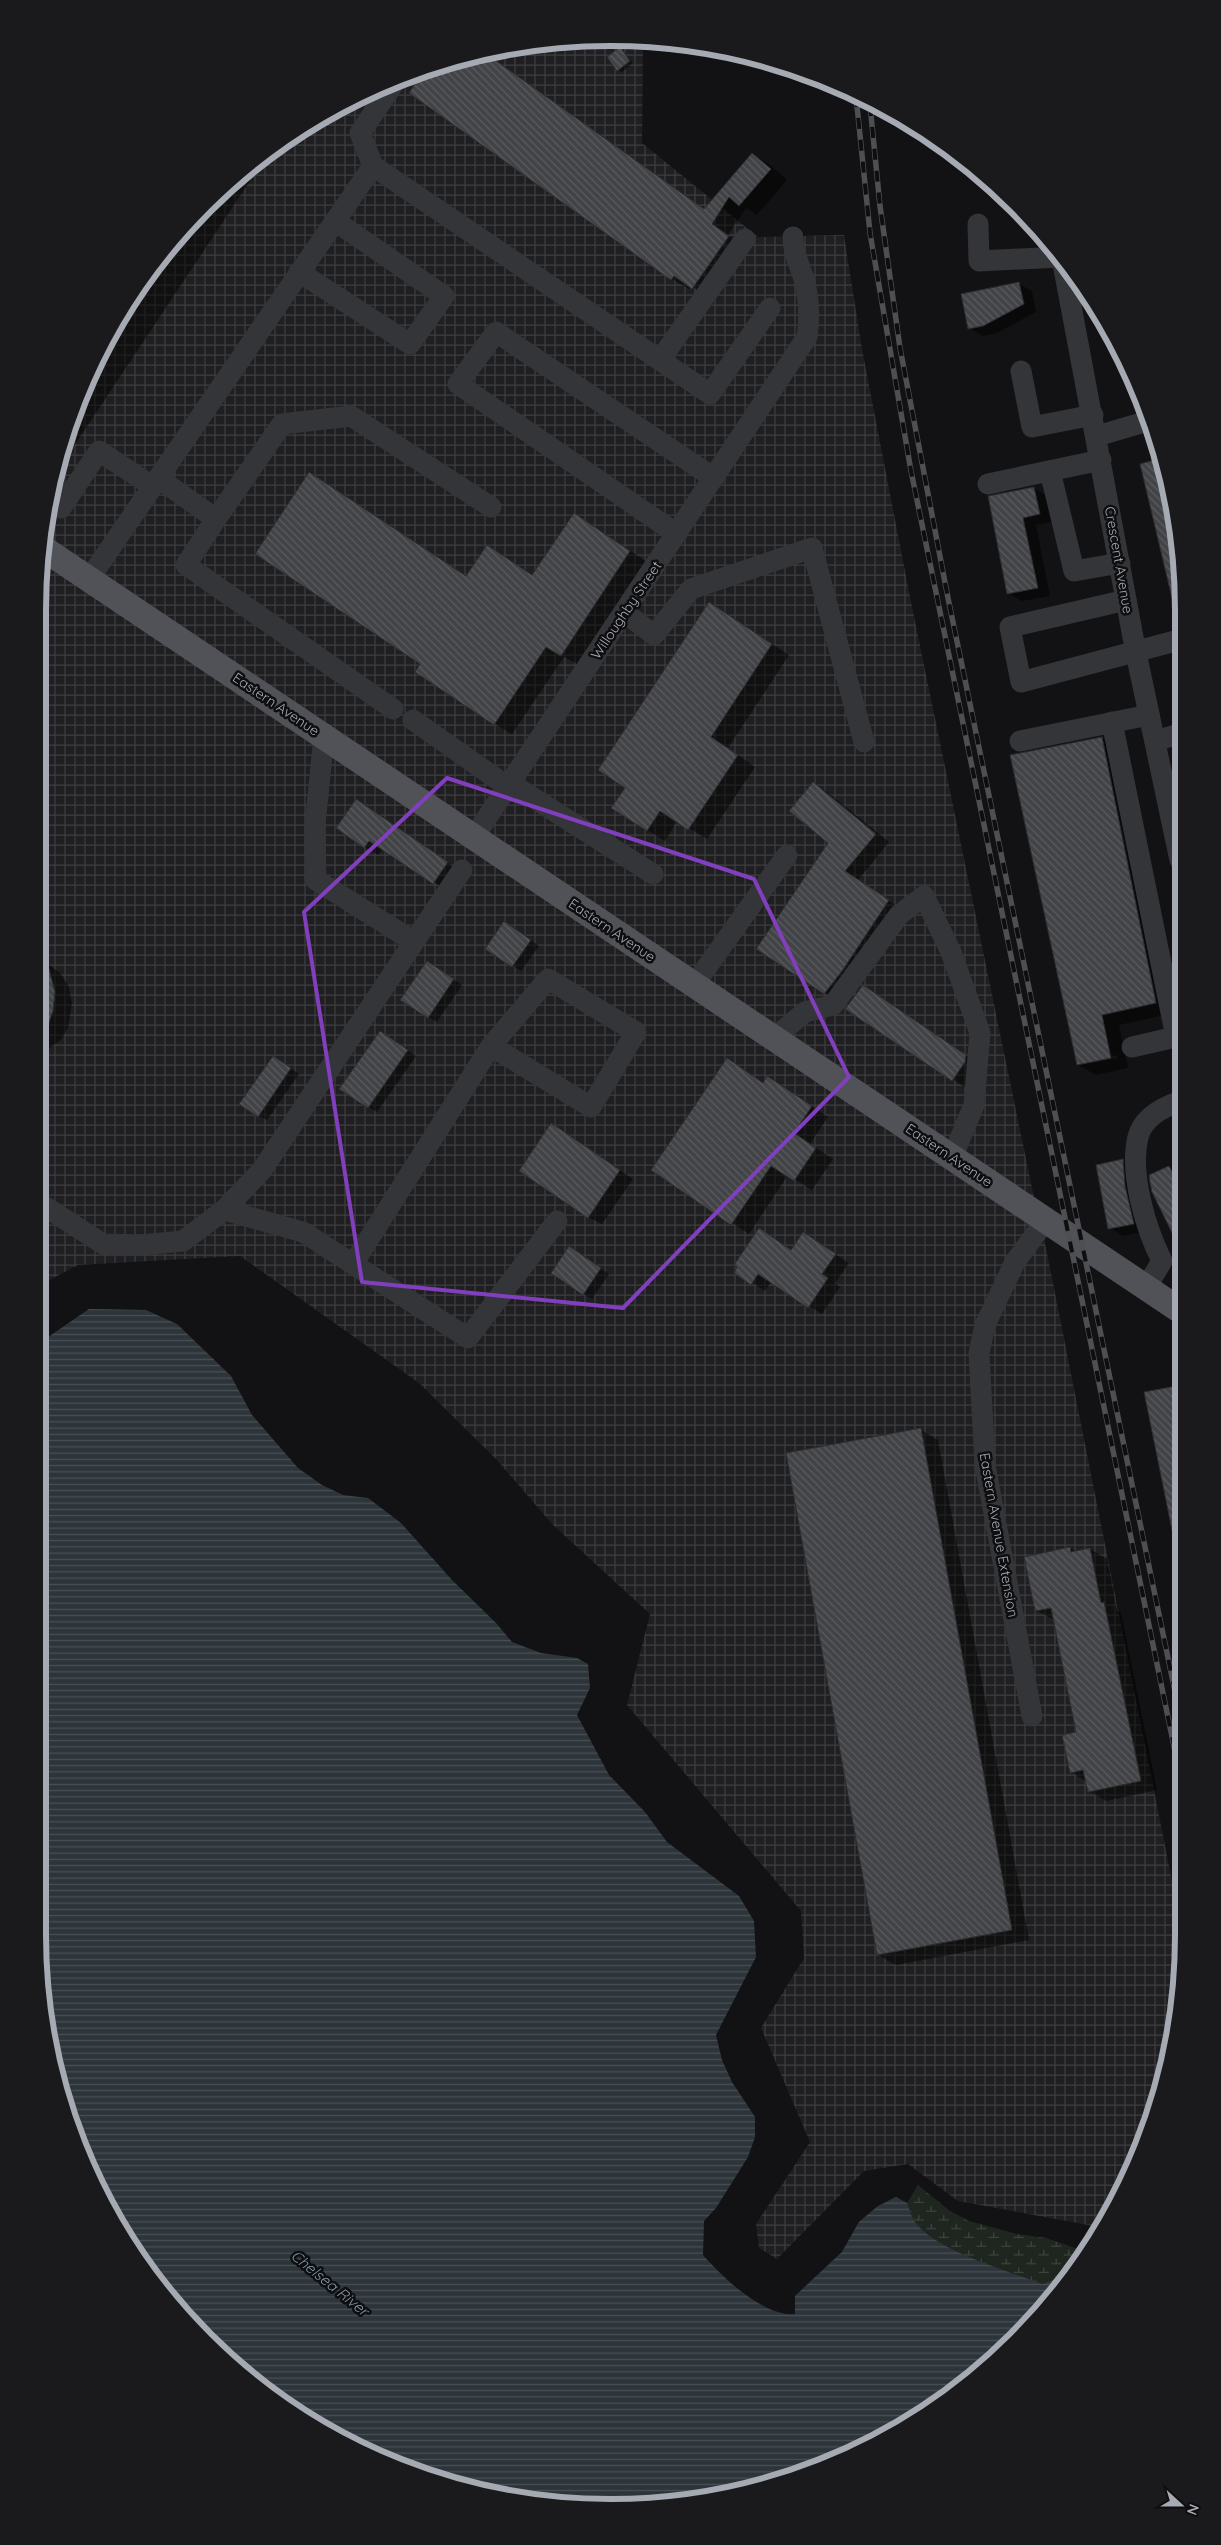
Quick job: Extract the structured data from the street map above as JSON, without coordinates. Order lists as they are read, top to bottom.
{
  "streets": {
    "main road": ["Eastern Avenue"],
    "street": ["Crescent Avenue", "Willoughby Street", "Eastern Avenue Extension"]
  },
  "crossings": [
    ["Willoughby Street", "Eastern Avenue"],
    ["Eastern Avenue", "Eastern Avenue Extension"]
  ],
  "water": ["Chelsea River"],
  "north": "right"
}
